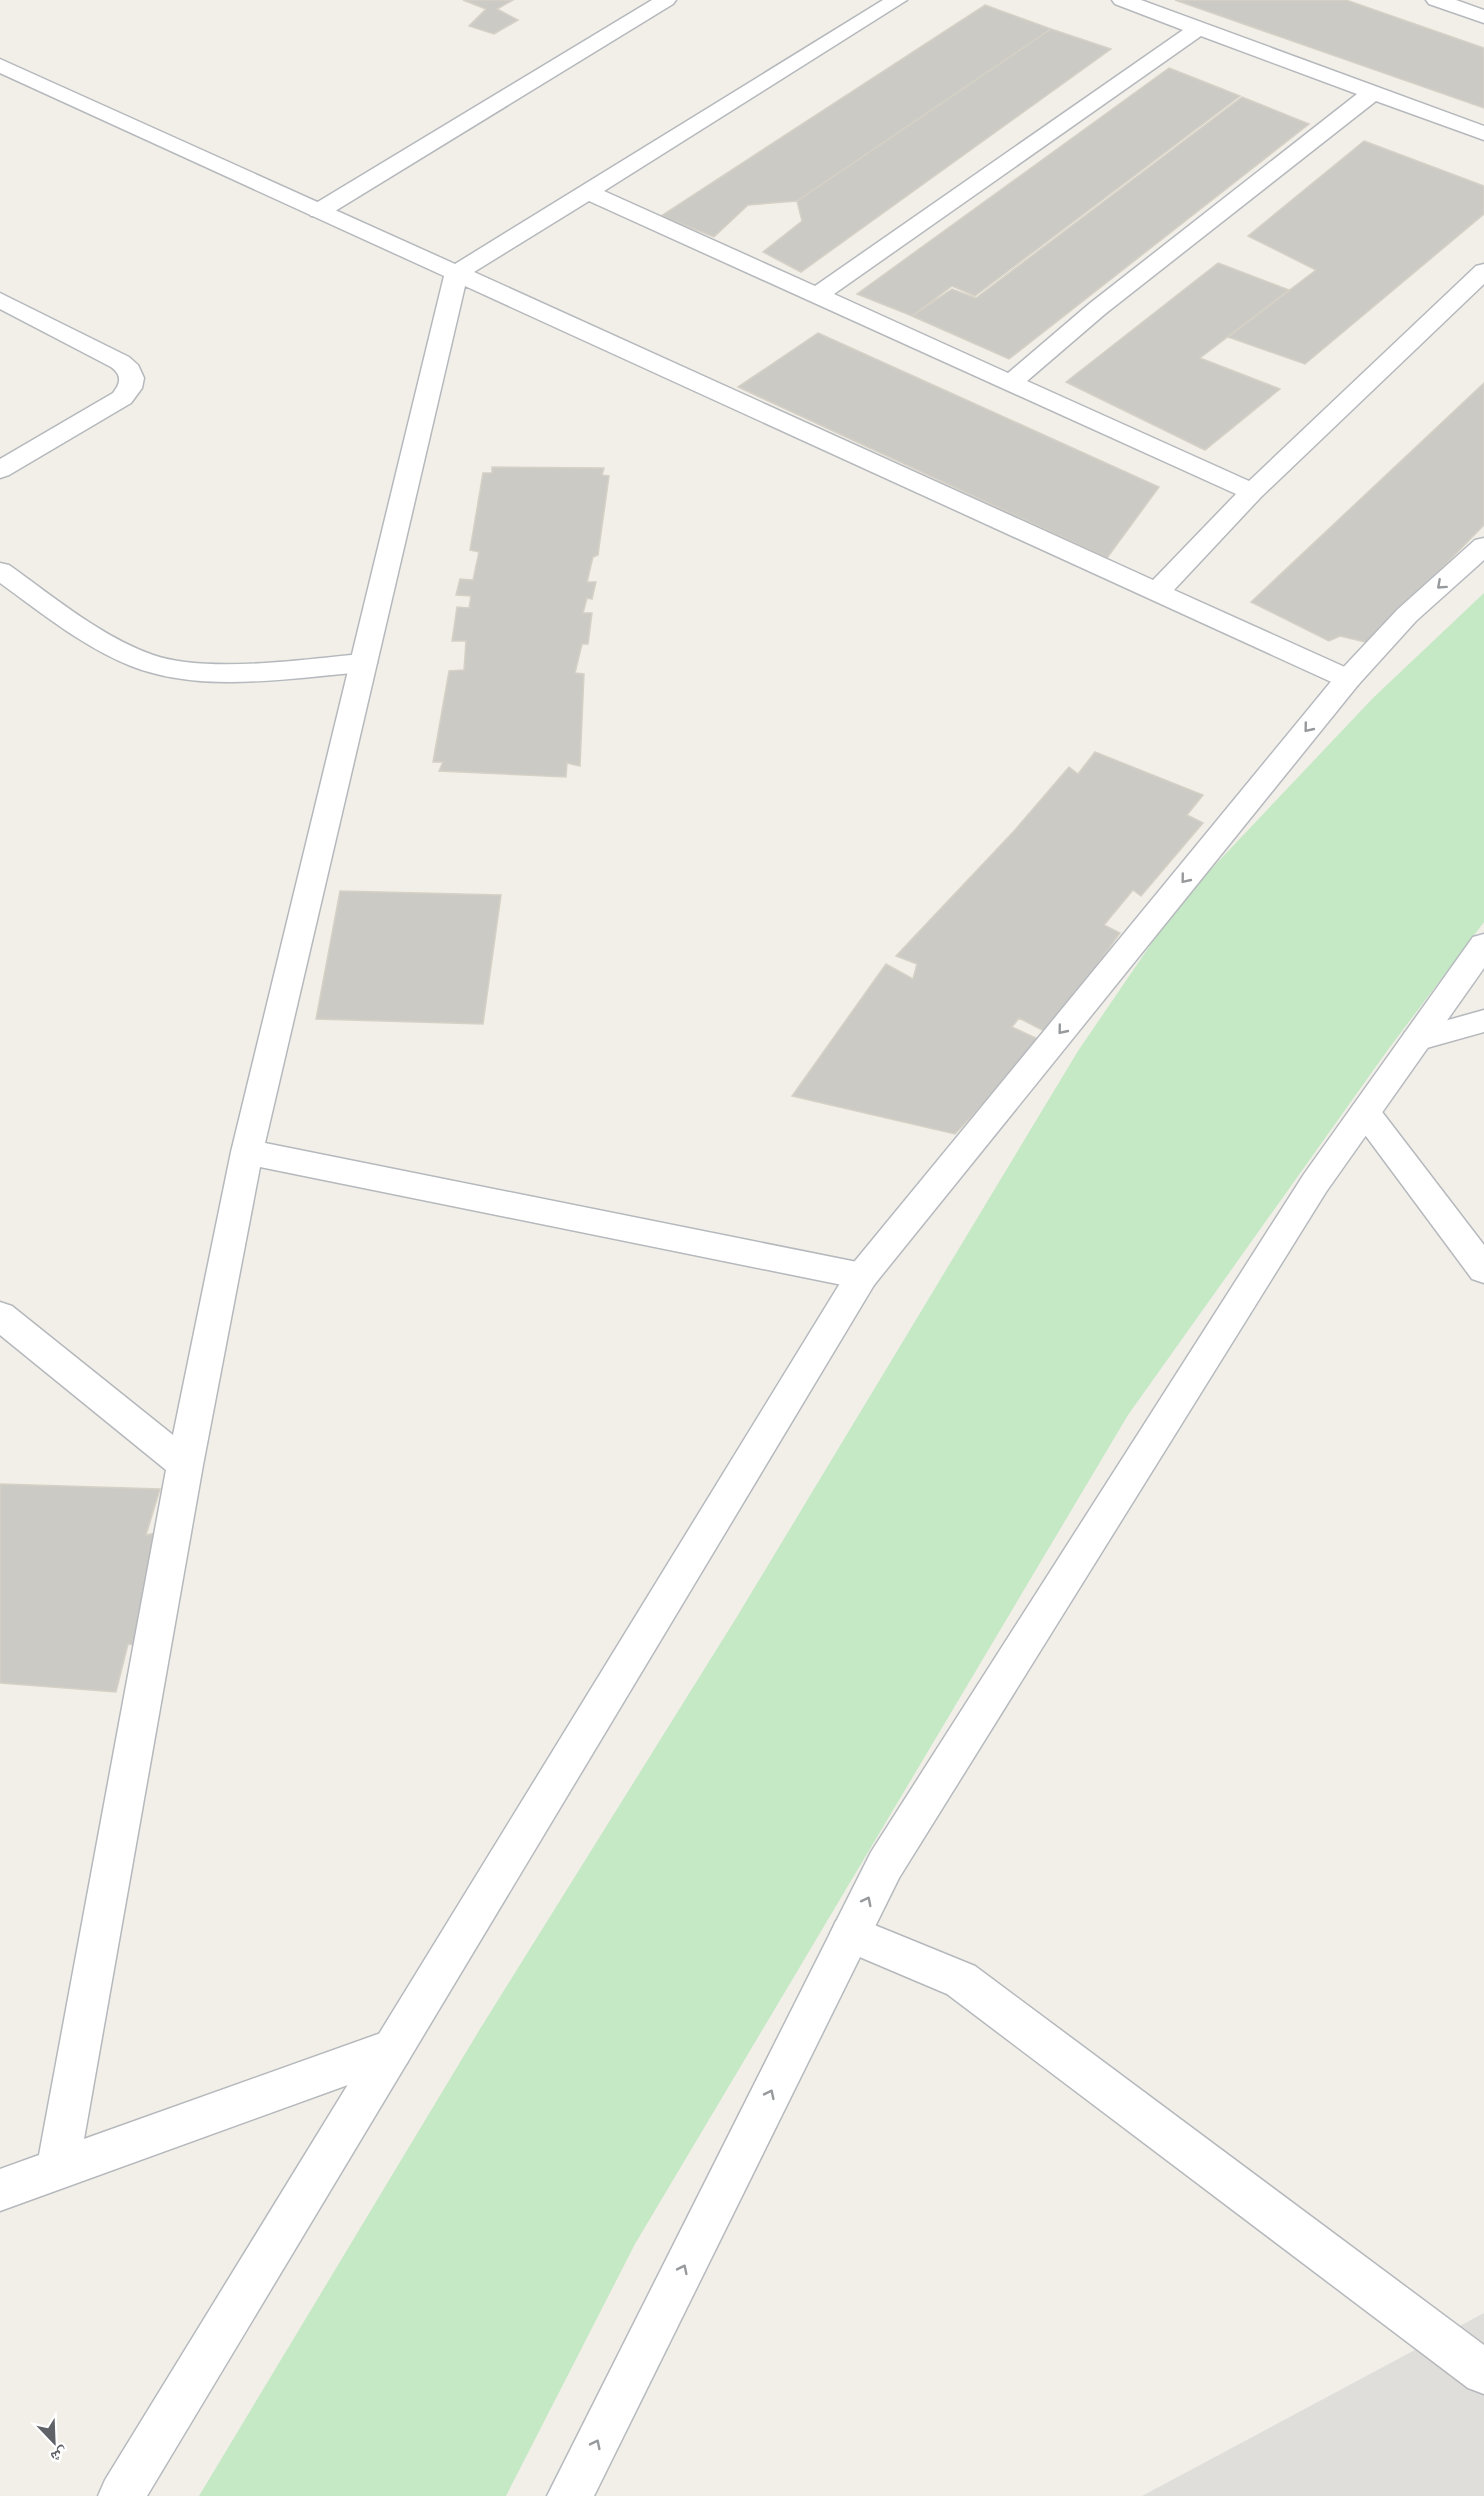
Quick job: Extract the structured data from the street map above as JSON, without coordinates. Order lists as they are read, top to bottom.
{
  "north": "bottom right"
}
